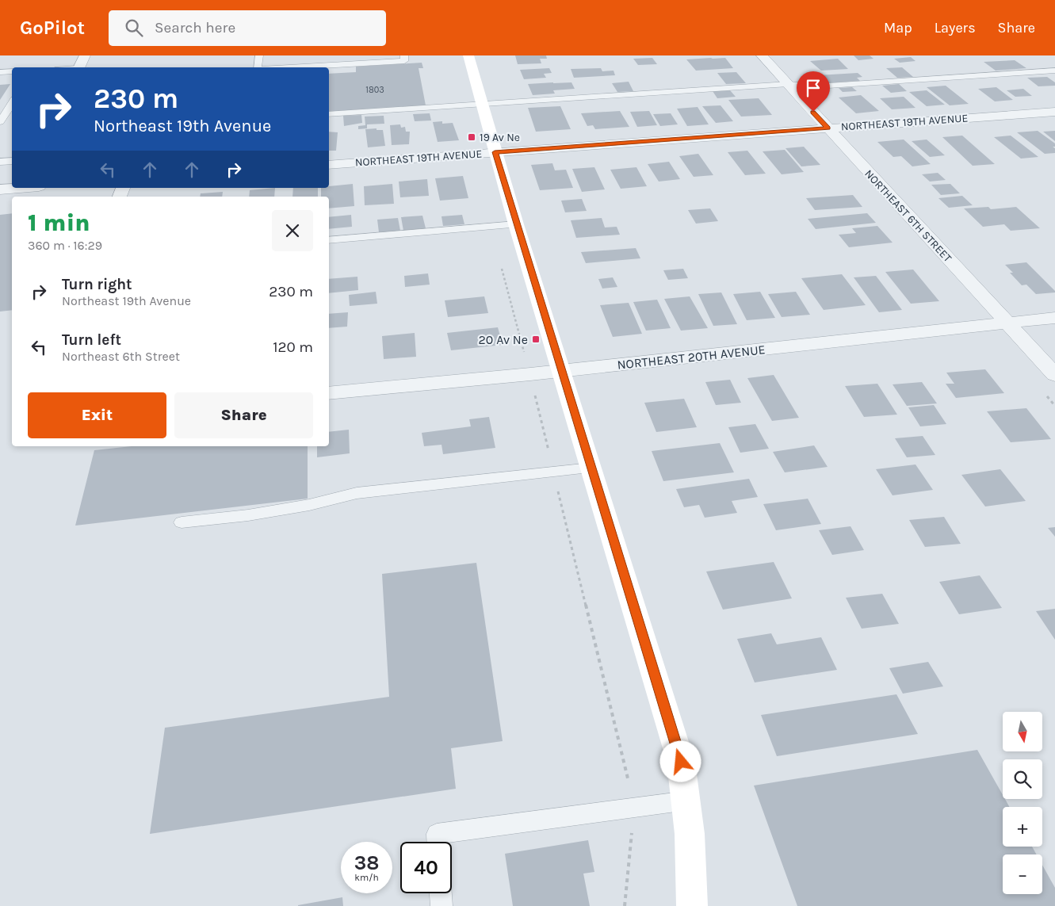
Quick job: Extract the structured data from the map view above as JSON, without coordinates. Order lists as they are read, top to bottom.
{
  "streets": {
    "street": ["NORTHEAST 19TH AVENUE", "NORTHEAST 6TH STREET", "NORTHEAST 20TH AVENUE"]
  },
  "crossings": [
    ["NORTHEAST 19TH AVENUE", "NORTHEAST 6TH STREET"],
    ["NORTHEAST 6TH STREET", "NORTHEAST 20TH AVENUE"]
  ],
  "places": {
    "transit": ["19 Av Ne", "20 Av Ne"]
  },
  "house_numbers": ["1803"],
  "north": "bottom",
  "page": {
    "header": "GoPilot",
    "search": "Search here",
    "nav": ["Map", "Layers", "Share"],
    "turn": ["230 m", "Northeast 19th Avenue"],
    "heading": ["1 min", "360 m · 16:29"],
    "list": [
      {
        "name": "Turn right",
        "note": "Northeast 19th Avenue",
        "value": "230 m"
      },
      {
        "name": "Turn left",
        "note": "Northeast 6th Street",
        "value": "120 m"
      }
    ],
    "buttons": ["Exit", "Share"],
    "map_buttons": ["+", "−"],
    "speed": "38 km/h",
    "limit": "40"
  }
}
